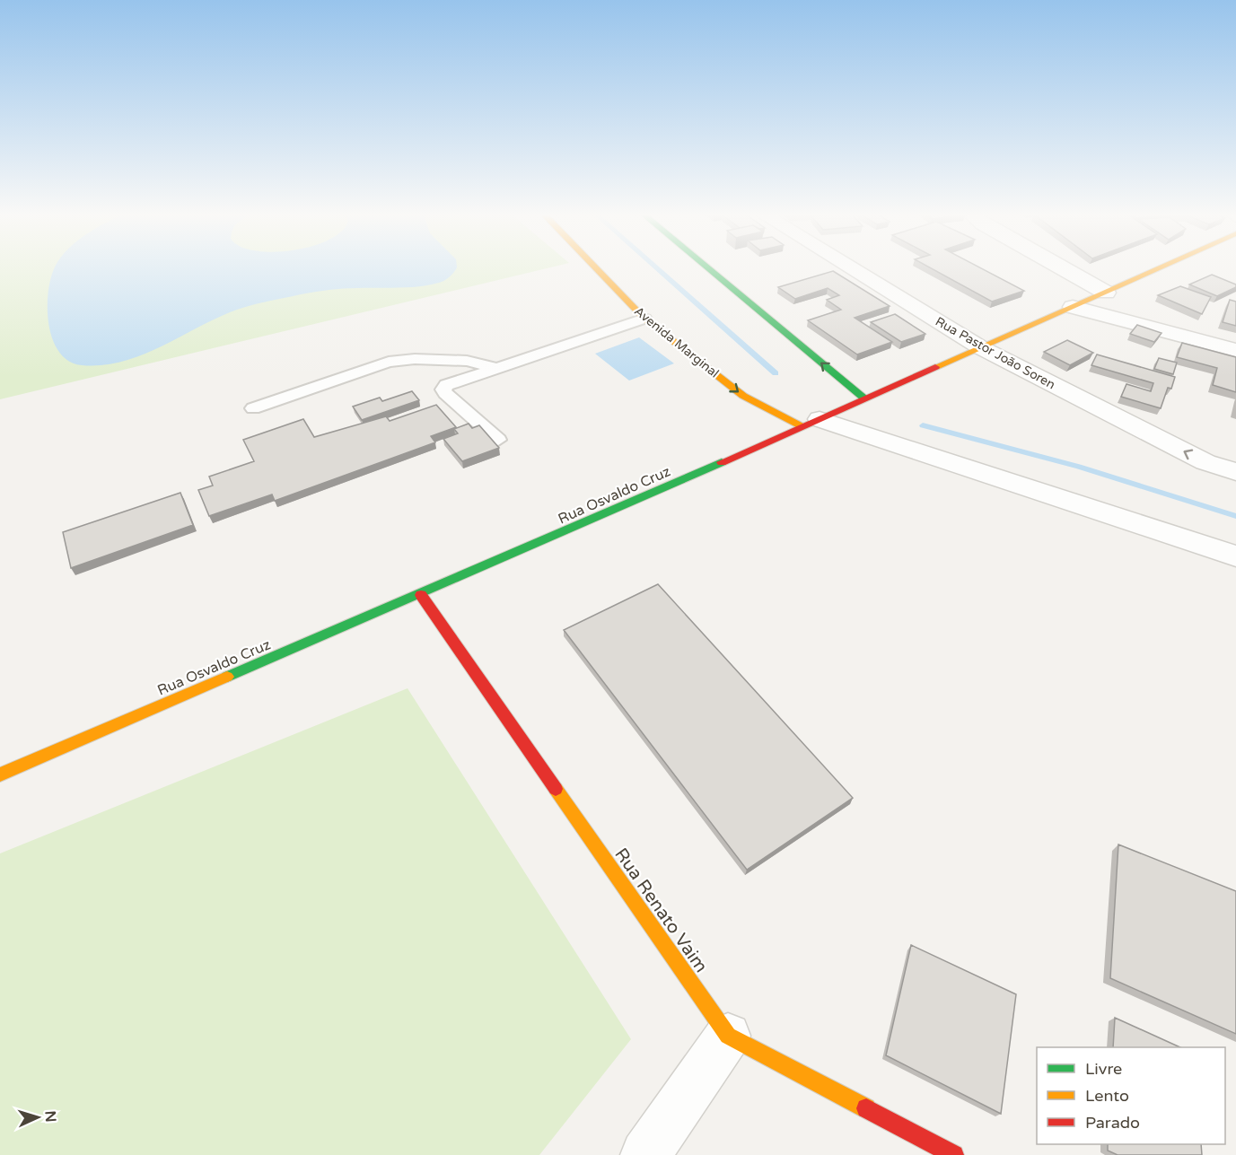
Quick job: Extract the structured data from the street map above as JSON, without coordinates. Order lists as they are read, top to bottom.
{
  "streets": {
    "main road": ["Avenida Marginal", "Rua Osvaldo Cruz", "Rua Renato Vaim"],
    "street": ["Rua Pastor João Soren"]
  },
  "crossings": [
    ["Avenida Marginal", "Rua Osvaldo Cruz"],
    ["Rua Pastor João Soren", "Rua Osvaldo Cruz"],
    ["Rua Osvaldo Cruz", "Rua Renato Vaim"]
  ],
  "legend": ["Livre", "Lento", "Parado"],
  "north": "right"
}
